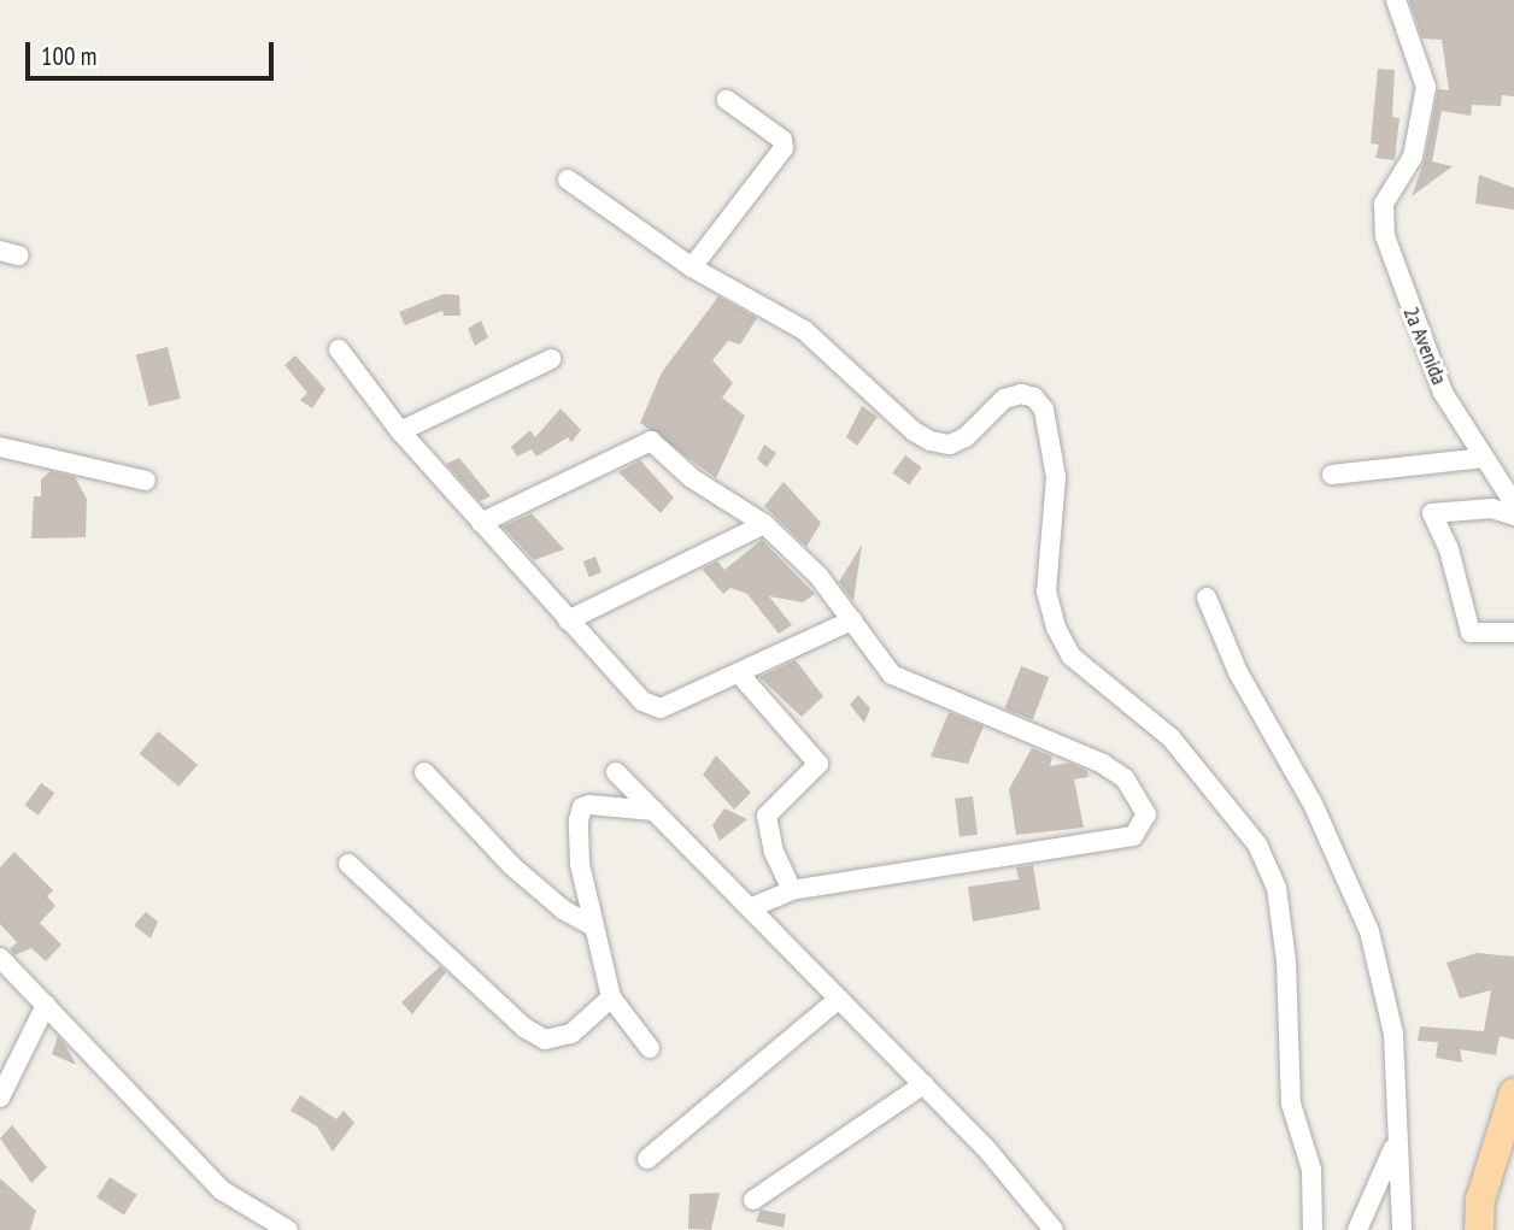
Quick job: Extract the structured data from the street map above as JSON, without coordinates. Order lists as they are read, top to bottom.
{
  "streets": {
    "street": ["2a Avenida"]
  },
  "scale_bar": "100 m"
}
